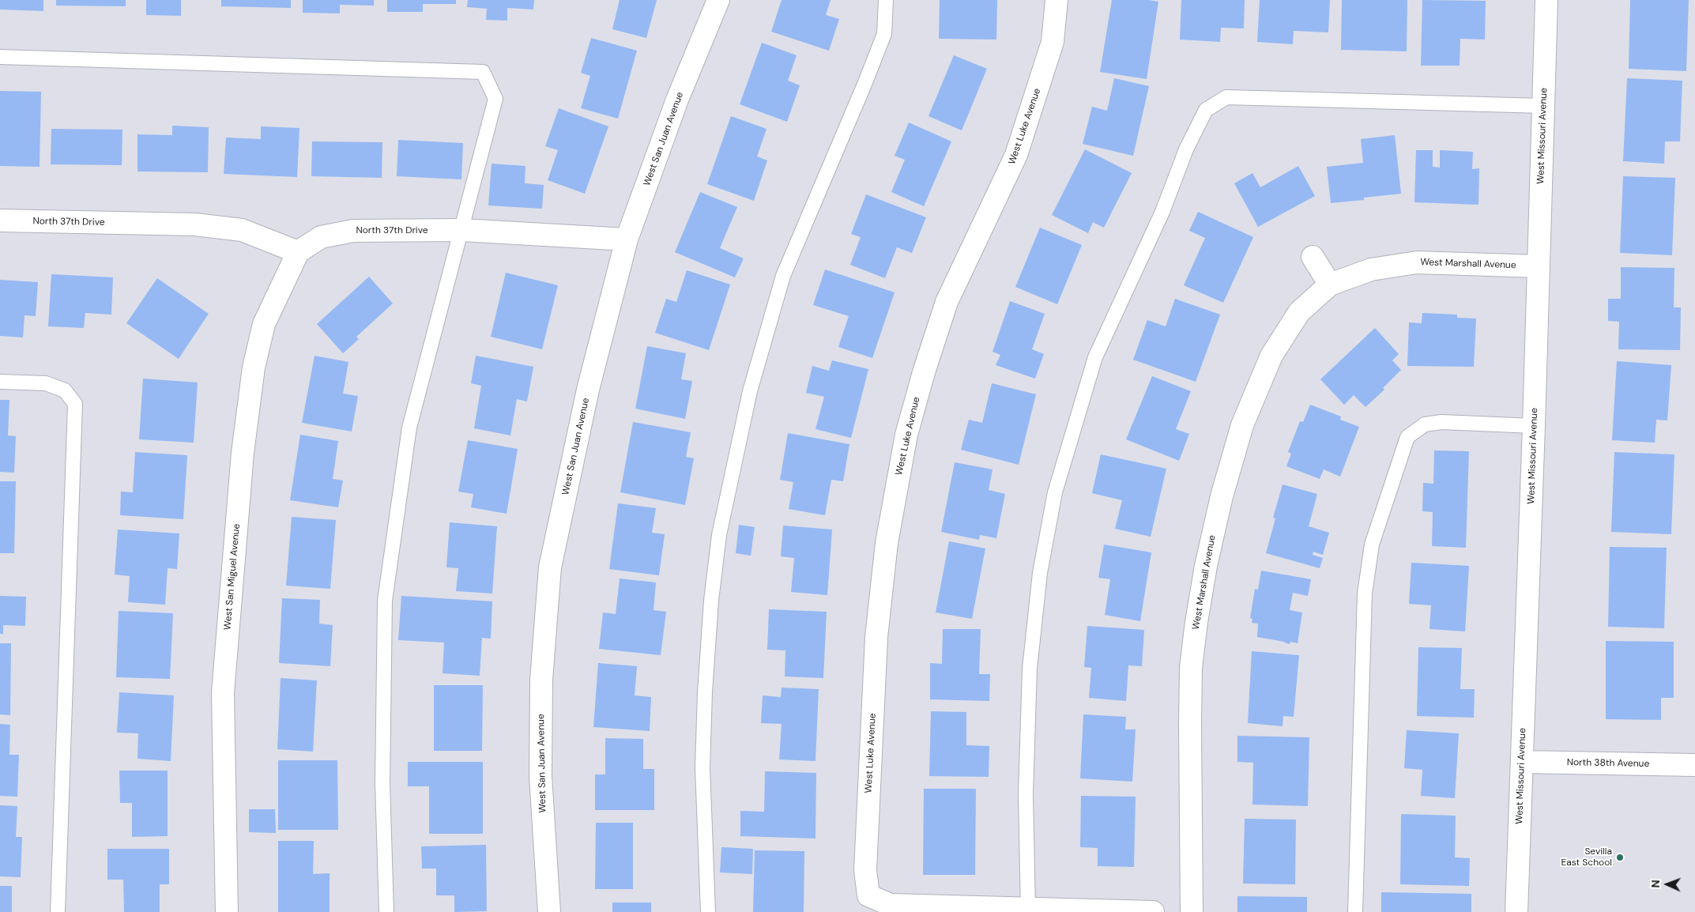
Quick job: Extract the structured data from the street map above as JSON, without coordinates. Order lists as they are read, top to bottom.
{
  "streets": {
    "street": [
      "West Luke Avenue",
      "West Missouri Avenue",
      "West San Juan Avenue",
      "North 37th Drive",
      "West Marshall Avenue",
      "West San Miguel Avenue",
      "North 38th Avenue"
    ]
  },
  "crossings": [
    ["West Missouri Avenue", "West Marshall Avenue"],
    ["West Missouri Avenue", "North 38th Avenue"],
    ["West San Juan Avenue", "North 37th Drive"],
    ["North 37th Drive", "West San Miguel Avenue"]
  ],
  "places": ["Sevilla East School"],
  "north": "left"
}
